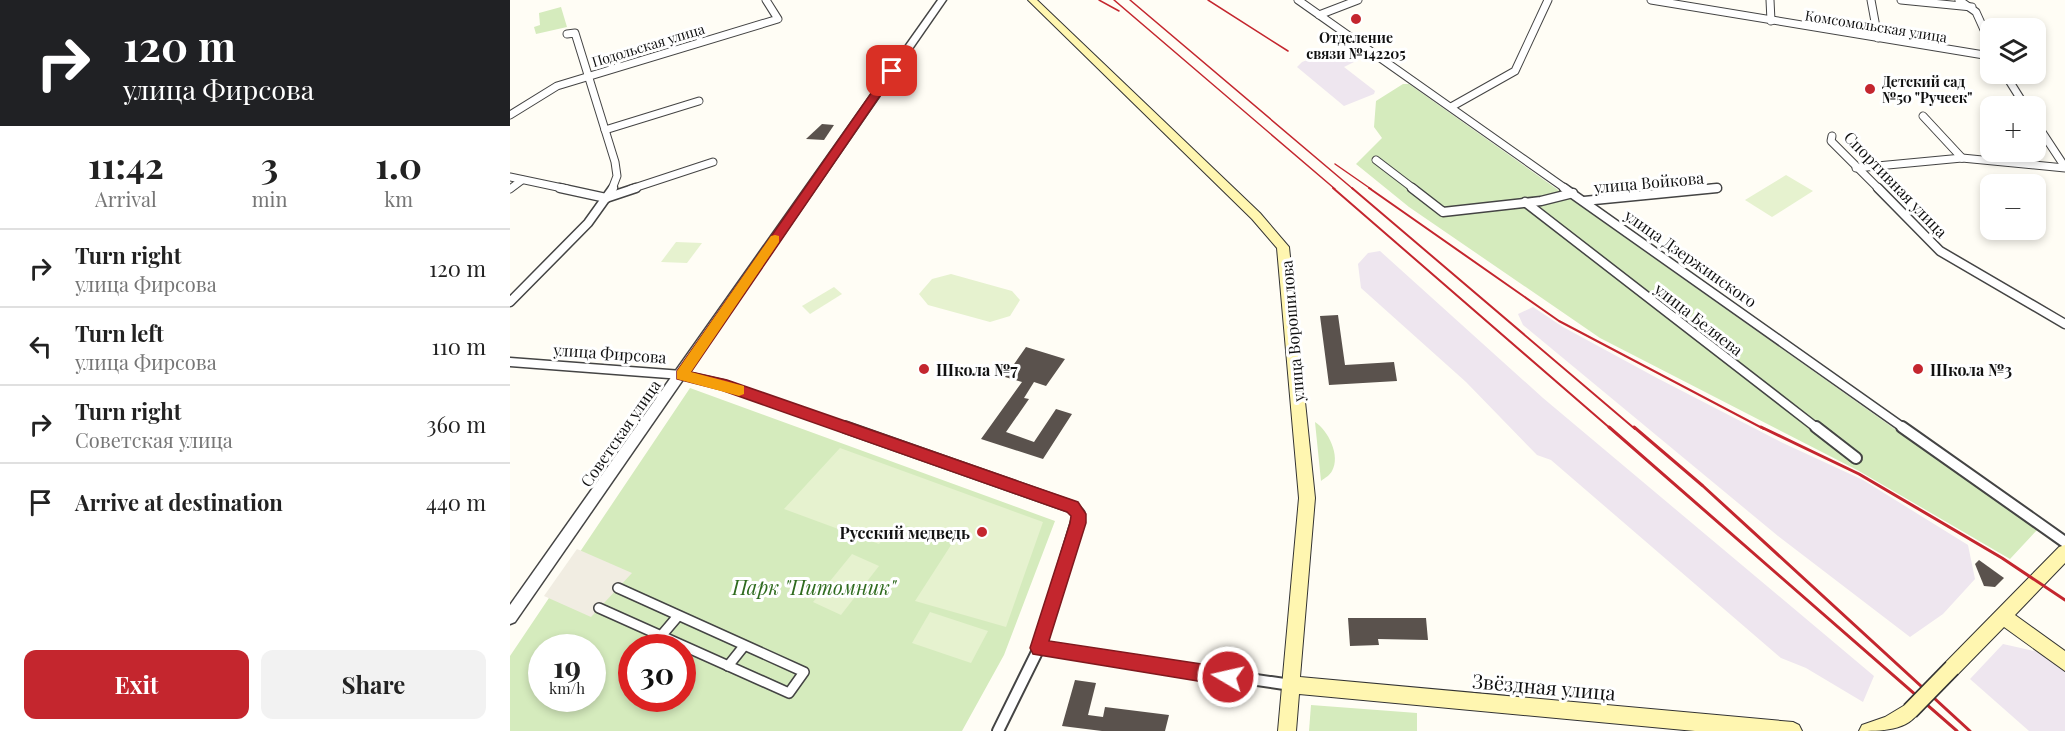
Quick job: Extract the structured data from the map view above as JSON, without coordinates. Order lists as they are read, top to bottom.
{
  "streets": {
    "main road": ["улица Ворошилова", "Звёздная улица"],
    "street": [
      "Комсомольская улица",
      "Подольская улица",
      "улица Войкова",
      "Спортивная улица",
      "улица Дзержинского",
      "улица Беляева",
      "улица Фирсова",
      "Советская улица"
    ]
  },
  "crossings": [
    ["улица Войкова", "улица Дзержинского"],
    ["улица Ворошилова", "Звёздная улица"],
    ["улица Фирсова", "Советская улица"]
  ],
  "parks": ["Парк \"Питомник\""],
  "places": [
    "Отделение связи №142205",
    "Детский сад №50 \"Ручеек\"",
    "Школа №7",
    "Школа №3",
    "Русский медведь"
  ],
  "page": {
    "turn": ["120 m", "улица Фирсова"],
    "map_buttons": ["+", "−"],
    "eta": [
      "11:42",
      "Arrival",
      "3",
      "min",
      "1.0",
      "km"
    ],
    "list": [
      {
        "name": "Turn right",
        "note": "улица Фирсова",
        "value": "120 m"
      },
      {
        "name": "Turn left",
        "note": "улица Фирсова",
        "value": "110 m"
      },
      {
        "name": "Turn right",
        "note": "Советская улица",
        "value": "360 m"
      },
      {
        "name": "Arrive at destination",
        "value": "440 m"
      }
    ],
    "speed": "19 km/h",
    "limit": "30",
    "buttons": ["Exit", "Share"]
  }
}
